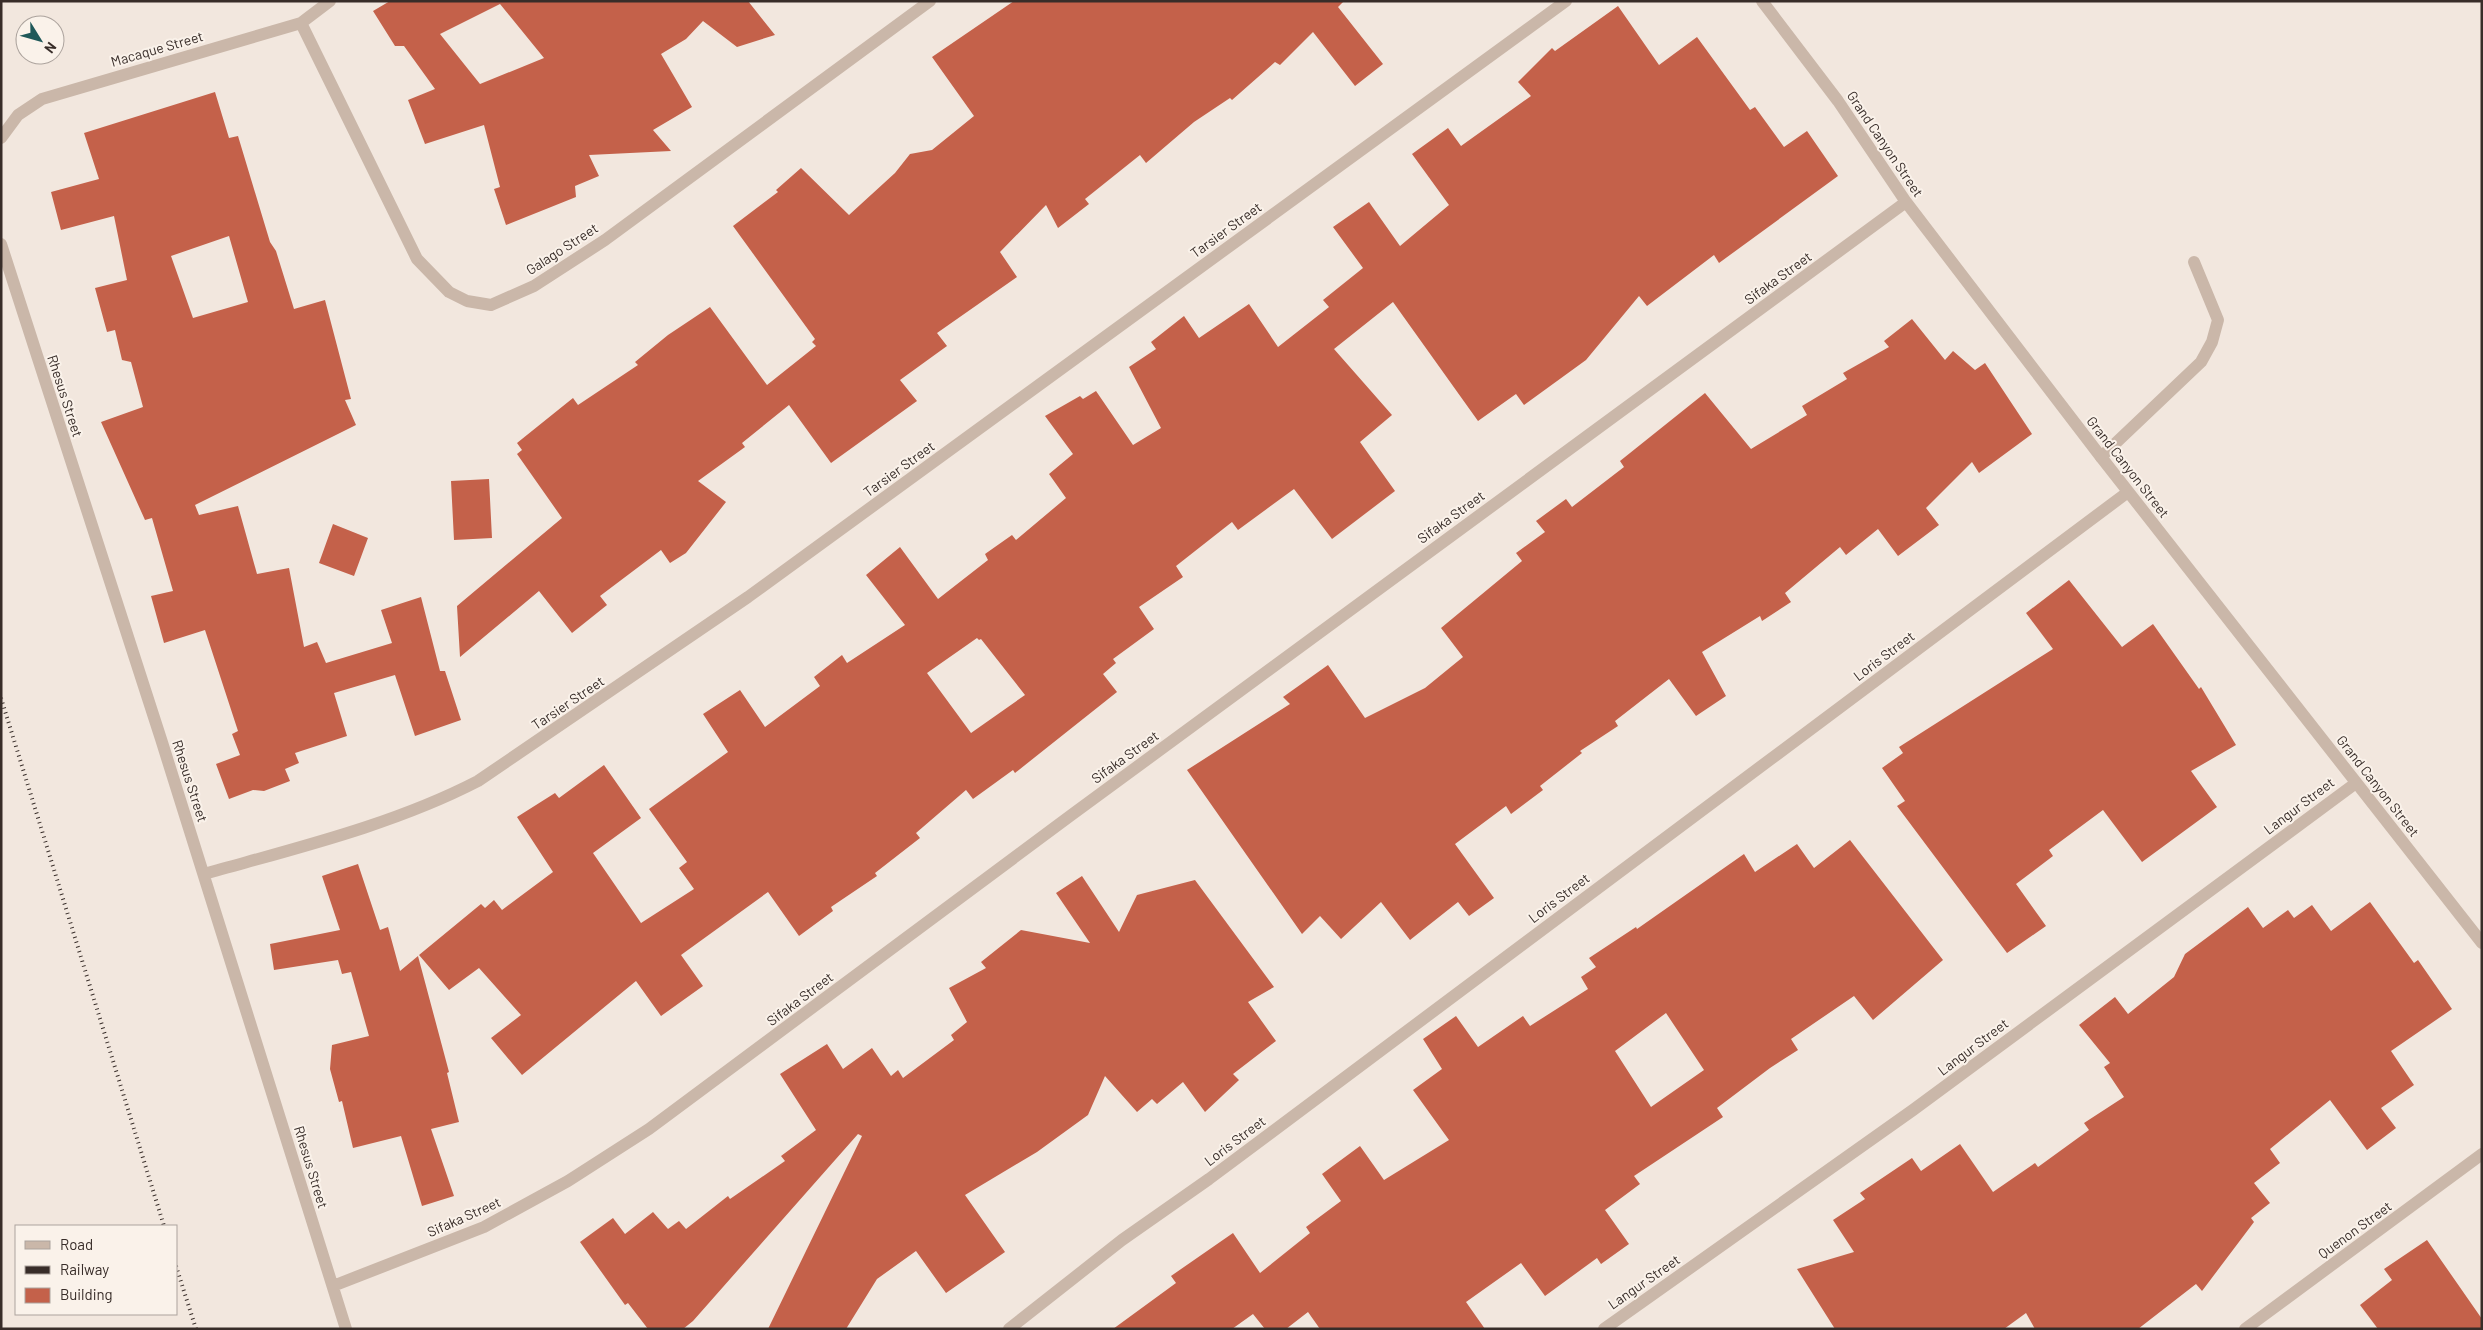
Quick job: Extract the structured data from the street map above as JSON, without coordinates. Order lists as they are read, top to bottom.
{
  "streets": {
    "street": [
      "Macaque Street",
      "Grand Canyon Street",
      "Tarsier Street",
      "Galago Street",
      "Sifaka Street",
      "Rhesus Street",
      "Loris Street",
      "Langur Street",
      "Quenon Street"
    ]
  },
  "crossings": [
    ["Macaque Street", "Galago Street"],
    ["Grand Canyon Street", "Sifaka Street"],
    ["Grand Canyon Street", "Loris Street"],
    ["Grand Canyon Street", "Langur Street"],
    ["Tarsier Street", "Rhesus Street"],
    ["Sifaka Street", "Rhesus Street"]
  ],
  "legend": ["Road", "Railway", "Building"],
  "north": "bottom right"
}
